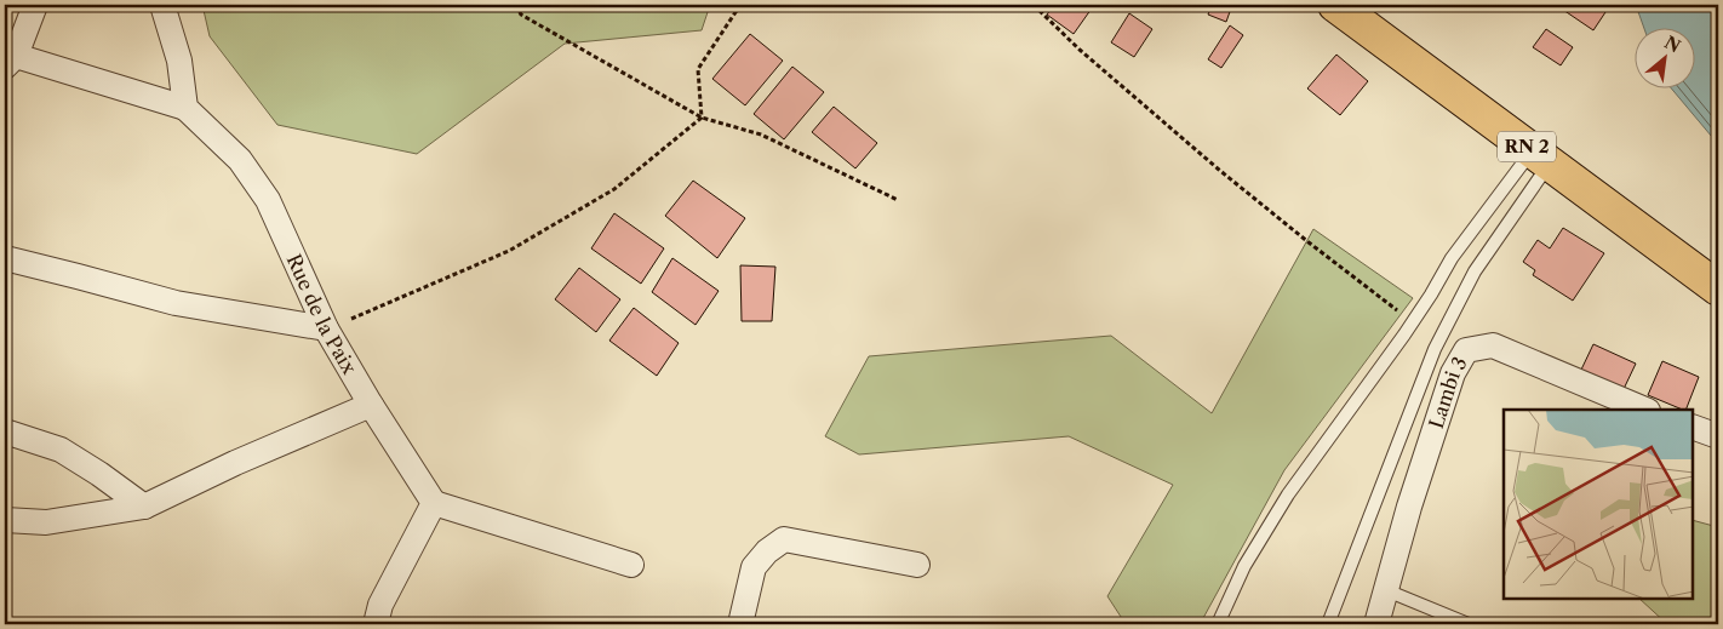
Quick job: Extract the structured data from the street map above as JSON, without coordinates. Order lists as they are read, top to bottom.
{
  "streets": {
    "main road": ["RN 2"],
    "street": ["Rue de la Paix", "Lambi 3"]
  },
  "north": "top right"
}
